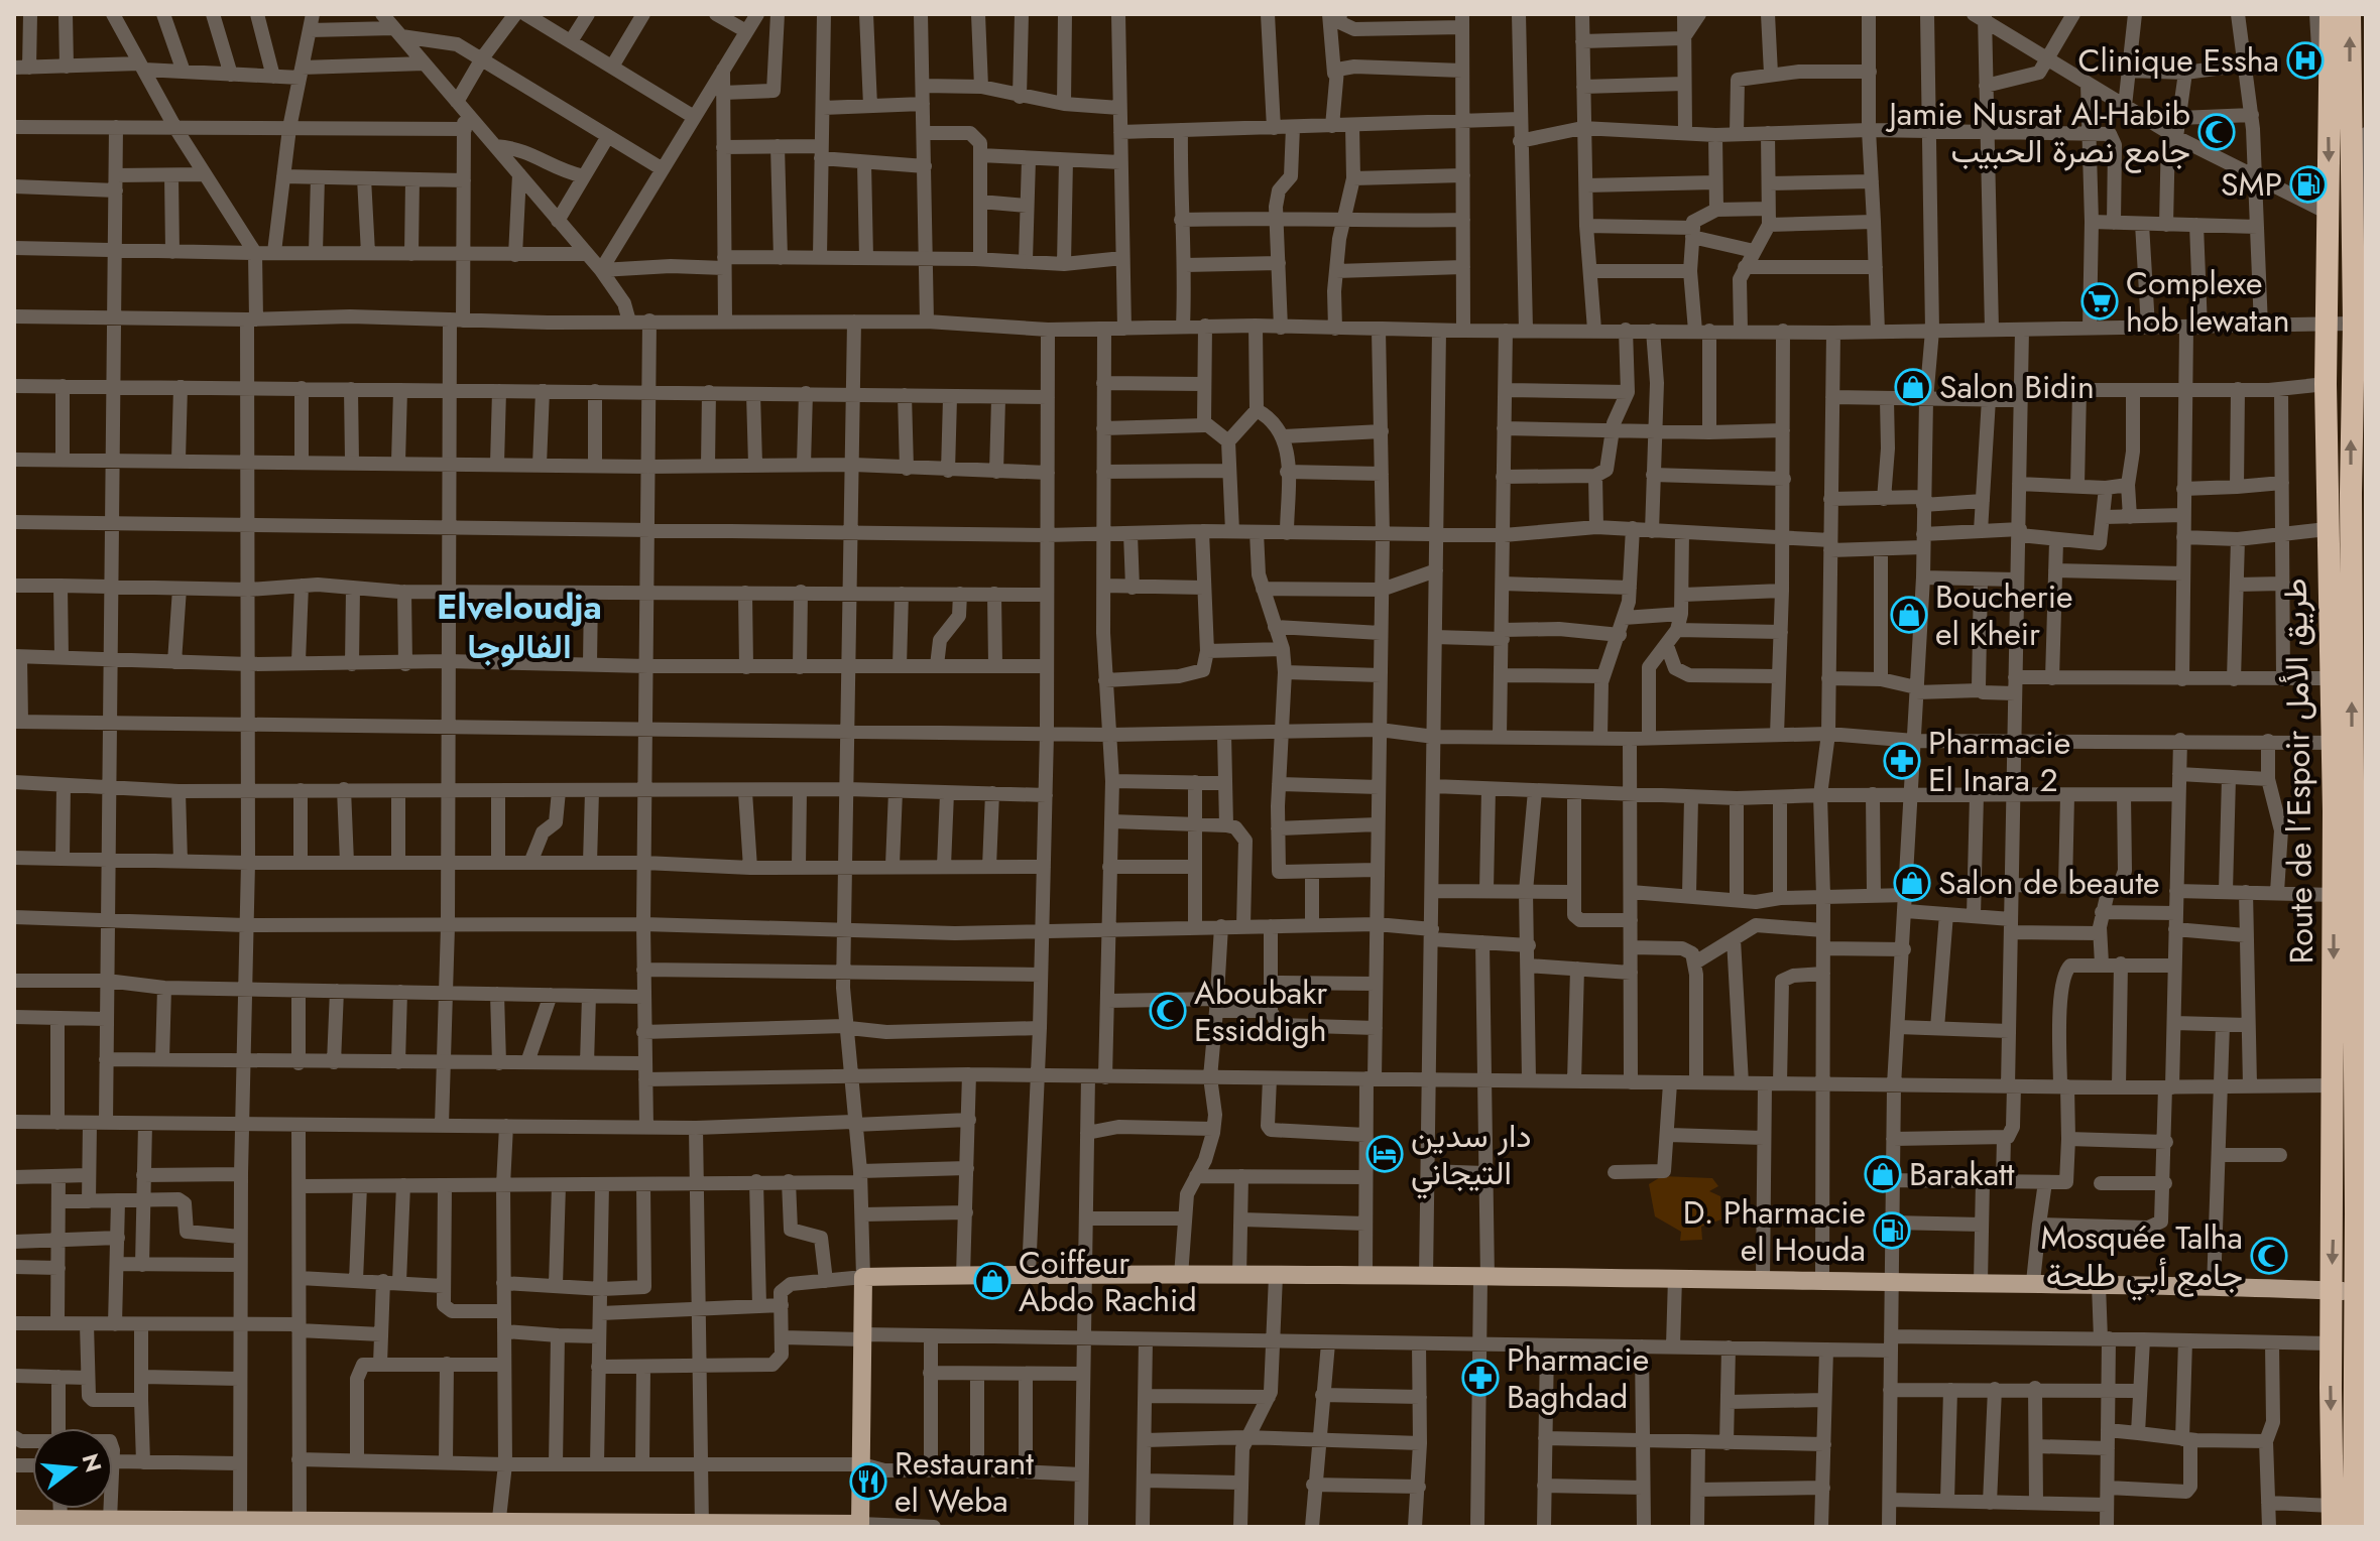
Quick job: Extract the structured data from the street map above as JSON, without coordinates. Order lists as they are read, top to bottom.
{
  "streets": {
    "highway": ["Route de l’Espoir طريق الأمل"]
  },
  "districts": ["Elveloudja الفالوجا"],
  "places": {
    "hospital": ["Clinique Essha"],
    "mosque": ["Jamie Nusrat Al-Habib جامع نصرة الحبيب", "Aboubakr Essiddigh", "Mosquée Talha جامع أبي طلحة"],
    "fuel station": ["SMP", "D. Pharmacie el Houda"],
    "supermarket": ["Complexe hob lewatan"],
    "shop": [
      "Salon Bidin",
      "Boucherie el Kheir",
      "Salon de beaute",
      "Barakatt",
      "Coiffeur Abdo Rachid"
    ],
    "pharmacy": ["Pharmacie El Inara 2", "Pharmacie Baghdad"],
    "hotel": ["دار سدين التيجاني"],
    "restaurant": ["Restaurant el Weba"]
  },
  "north": "right"
}
